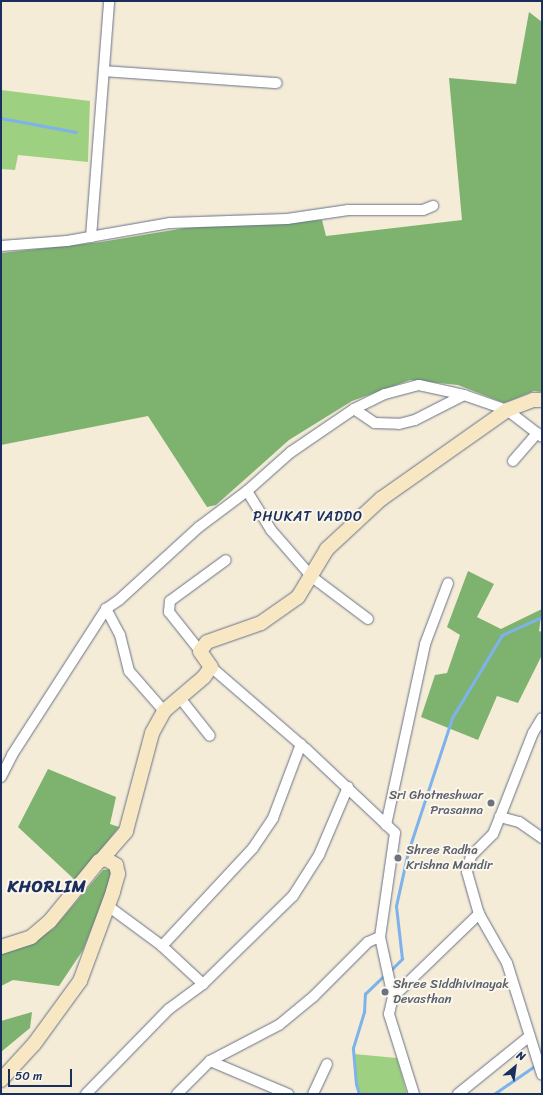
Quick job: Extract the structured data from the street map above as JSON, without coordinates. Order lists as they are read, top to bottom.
{
  "districts": ["PHUKAT VADDO", "KHORLIM"],
  "places": ["Sri Ghotneshwar Prasanna", "Shree Radha Krishna Mandir", "Shree Siddhivinayak Devasthan"],
  "scale_bar": "50 m",
  "north": "top right"
}
